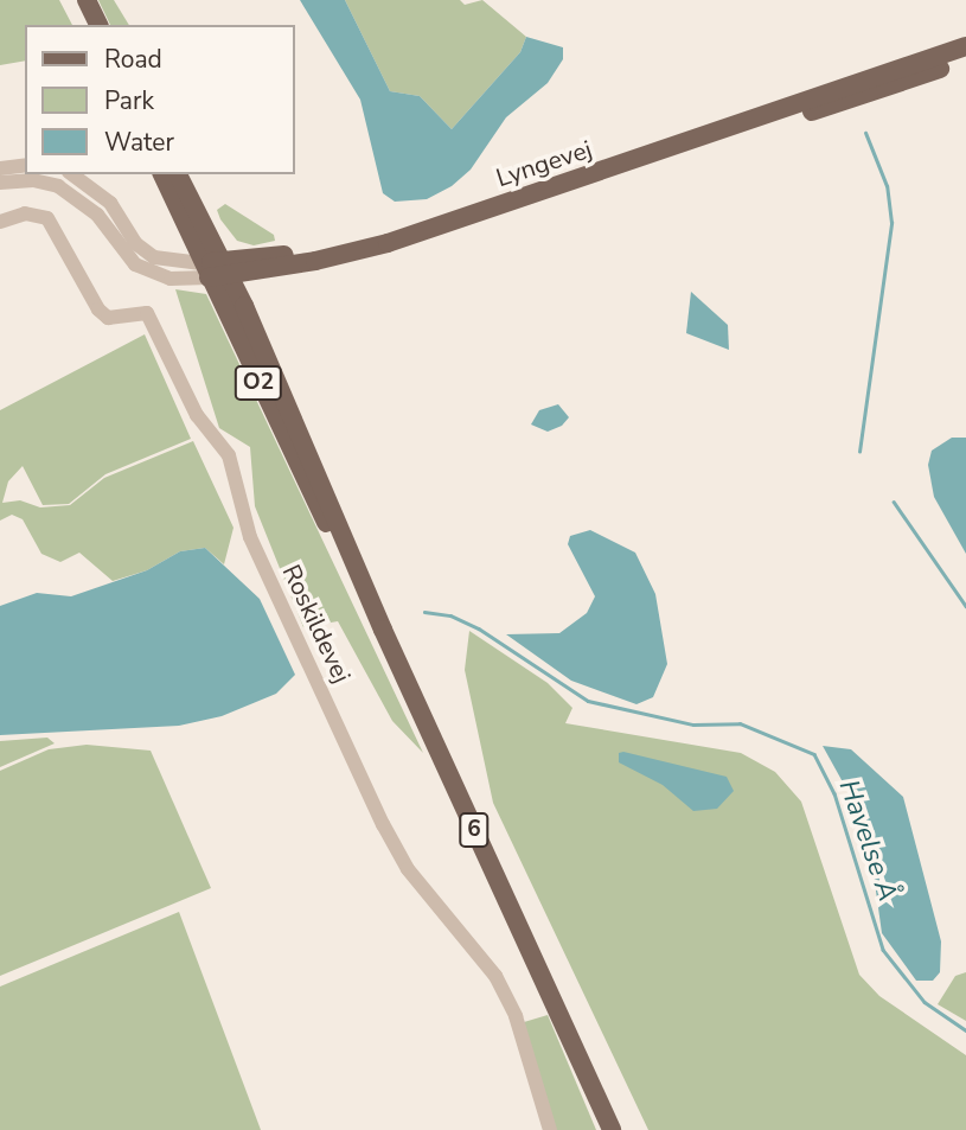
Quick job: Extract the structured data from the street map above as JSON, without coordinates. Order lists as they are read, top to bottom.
{
  "streets": {
    "main road": [
      "Lyngevej",
      "O2",
      "Roskildevej",
      "6"
    ]
  },
  "crossings": [
    ["Lyngevej", "Roskildevej"],
    ["Lyngevej", "6"],
    ["Roskildevej", "6"]
  ],
  "water": ["Havelse Å"],
  "legend": ["Road", "Park", "Water"]
}
